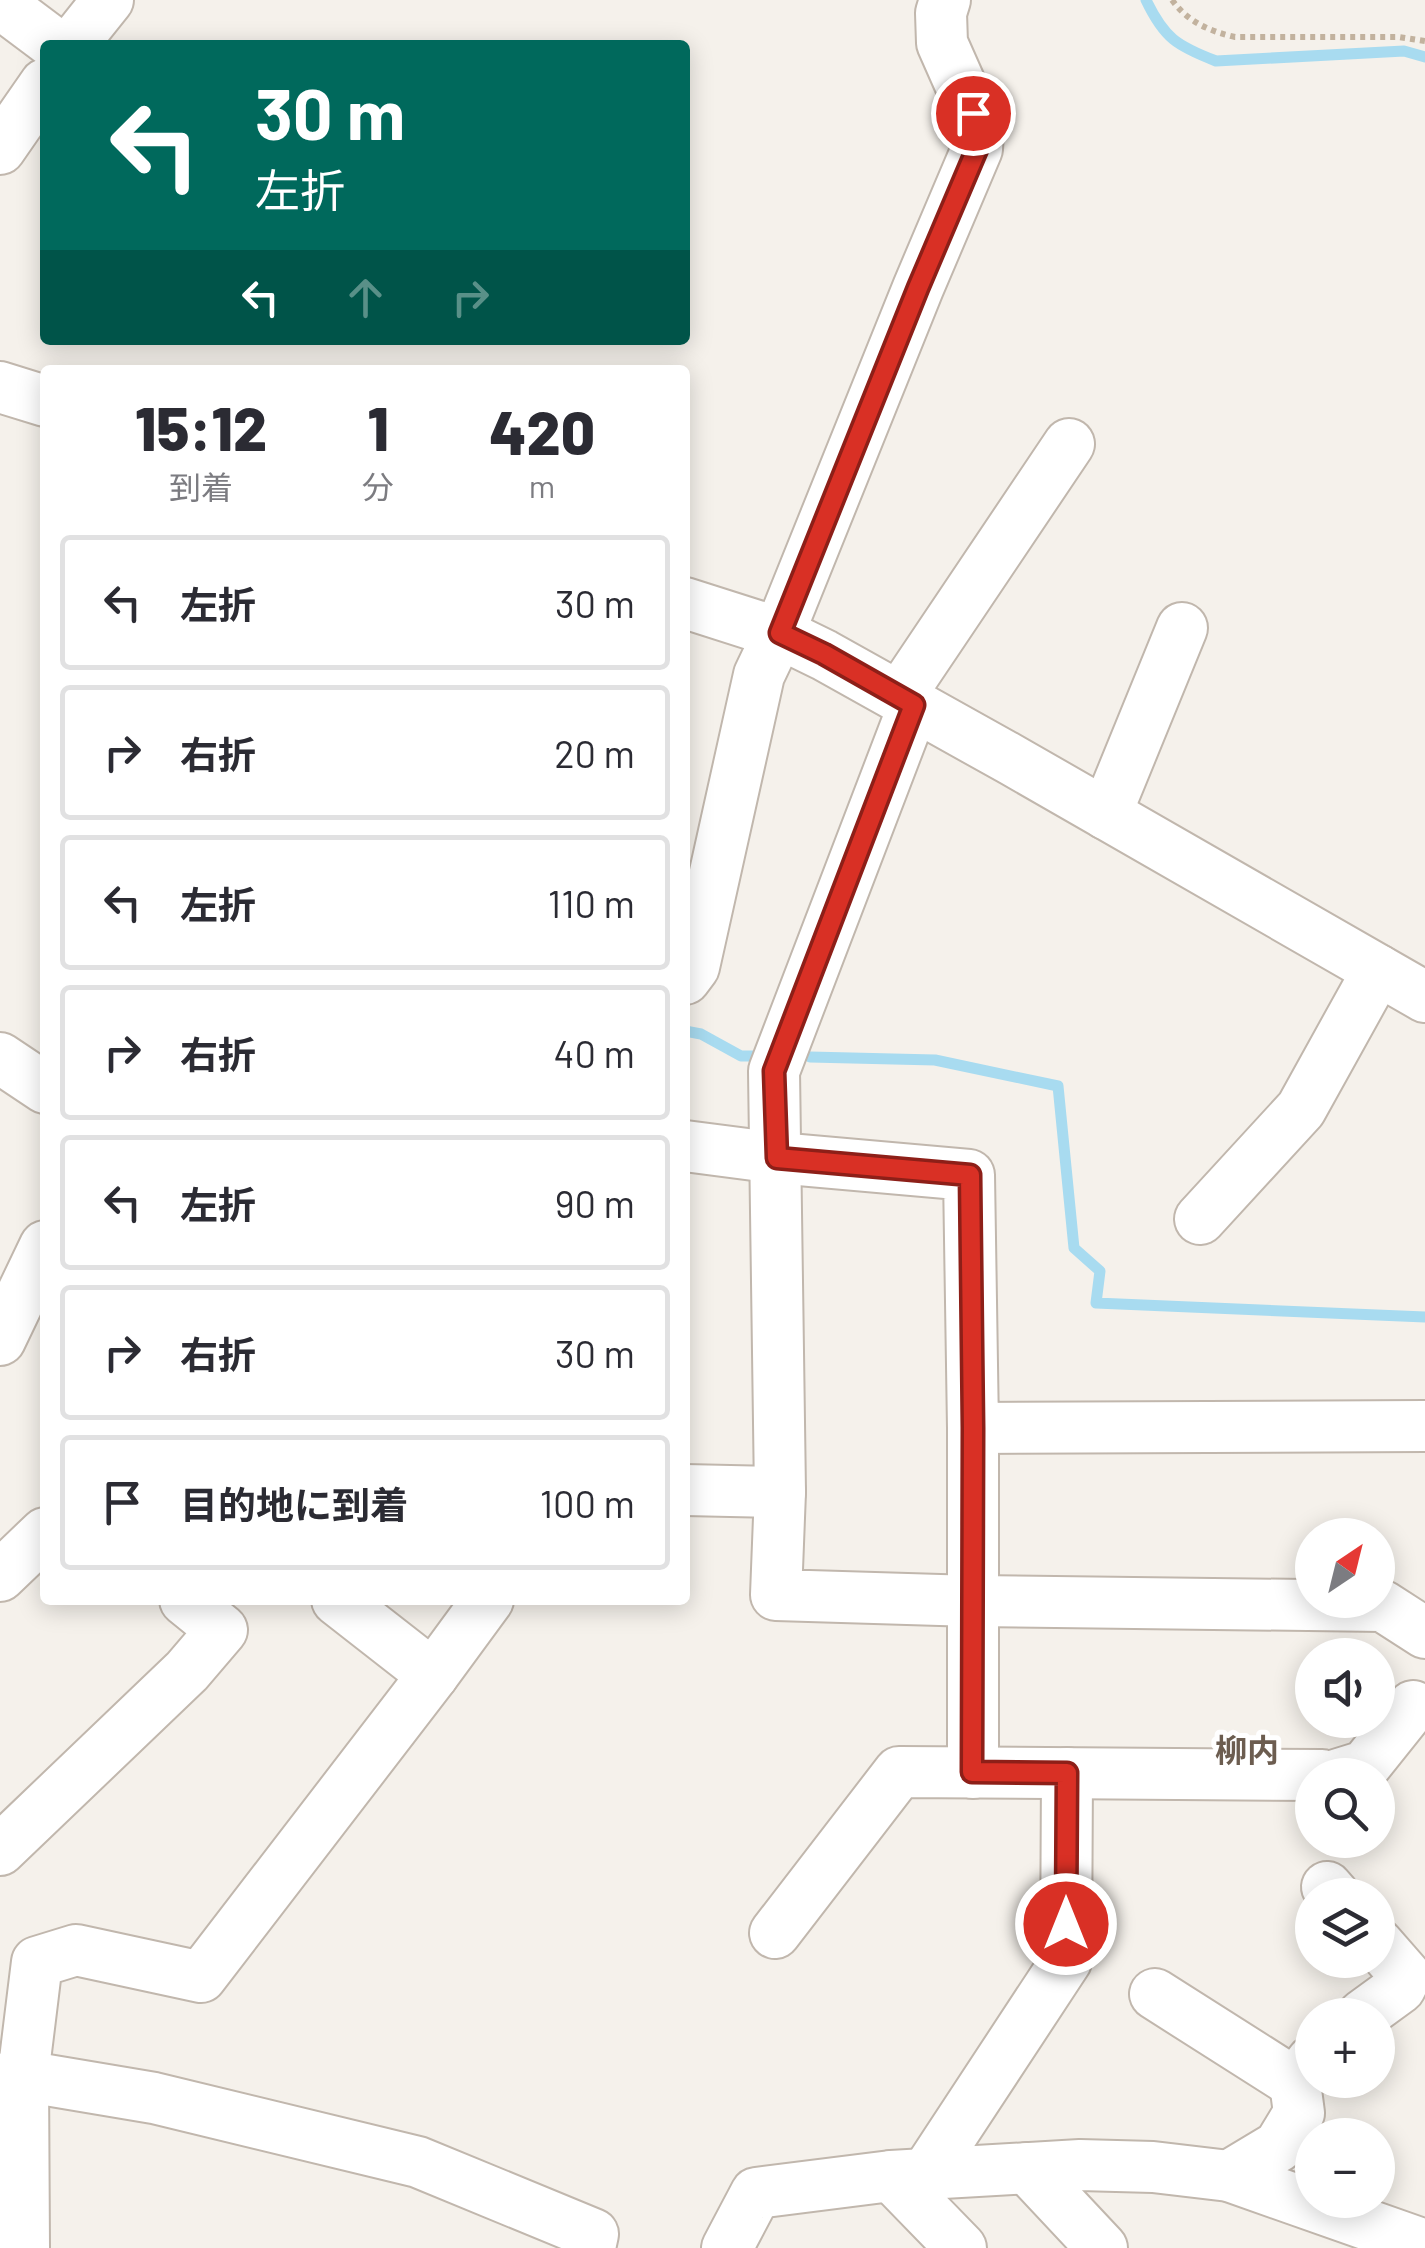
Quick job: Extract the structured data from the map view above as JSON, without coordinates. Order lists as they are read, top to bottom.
{
  "districts": ["柳内"],
  "north": "top right",
  "page": {
    "turn": ["30 m", "左折"],
    "eta": [
      "15:12",
      "到着",
      "1",
      "分",
      "420",
      "m"
    ],
    "list": [
      {
        "name": "左折",
        "value": "30 m"
      },
      {
        "name": "右折",
        "value": "20 m"
      },
      {
        "name": "左折",
        "value": "110 m"
      },
      {
        "name": "右折",
        "value": "40 m"
      },
      {
        "name": "左折",
        "value": "90 m"
      },
      {
        "name": "右折",
        "value": "30 m"
      },
      {
        "name": "目的地に到着",
        "value": "100 m"
      }
    ],
    "map_buttons": ["+", "−"]
  }
}
